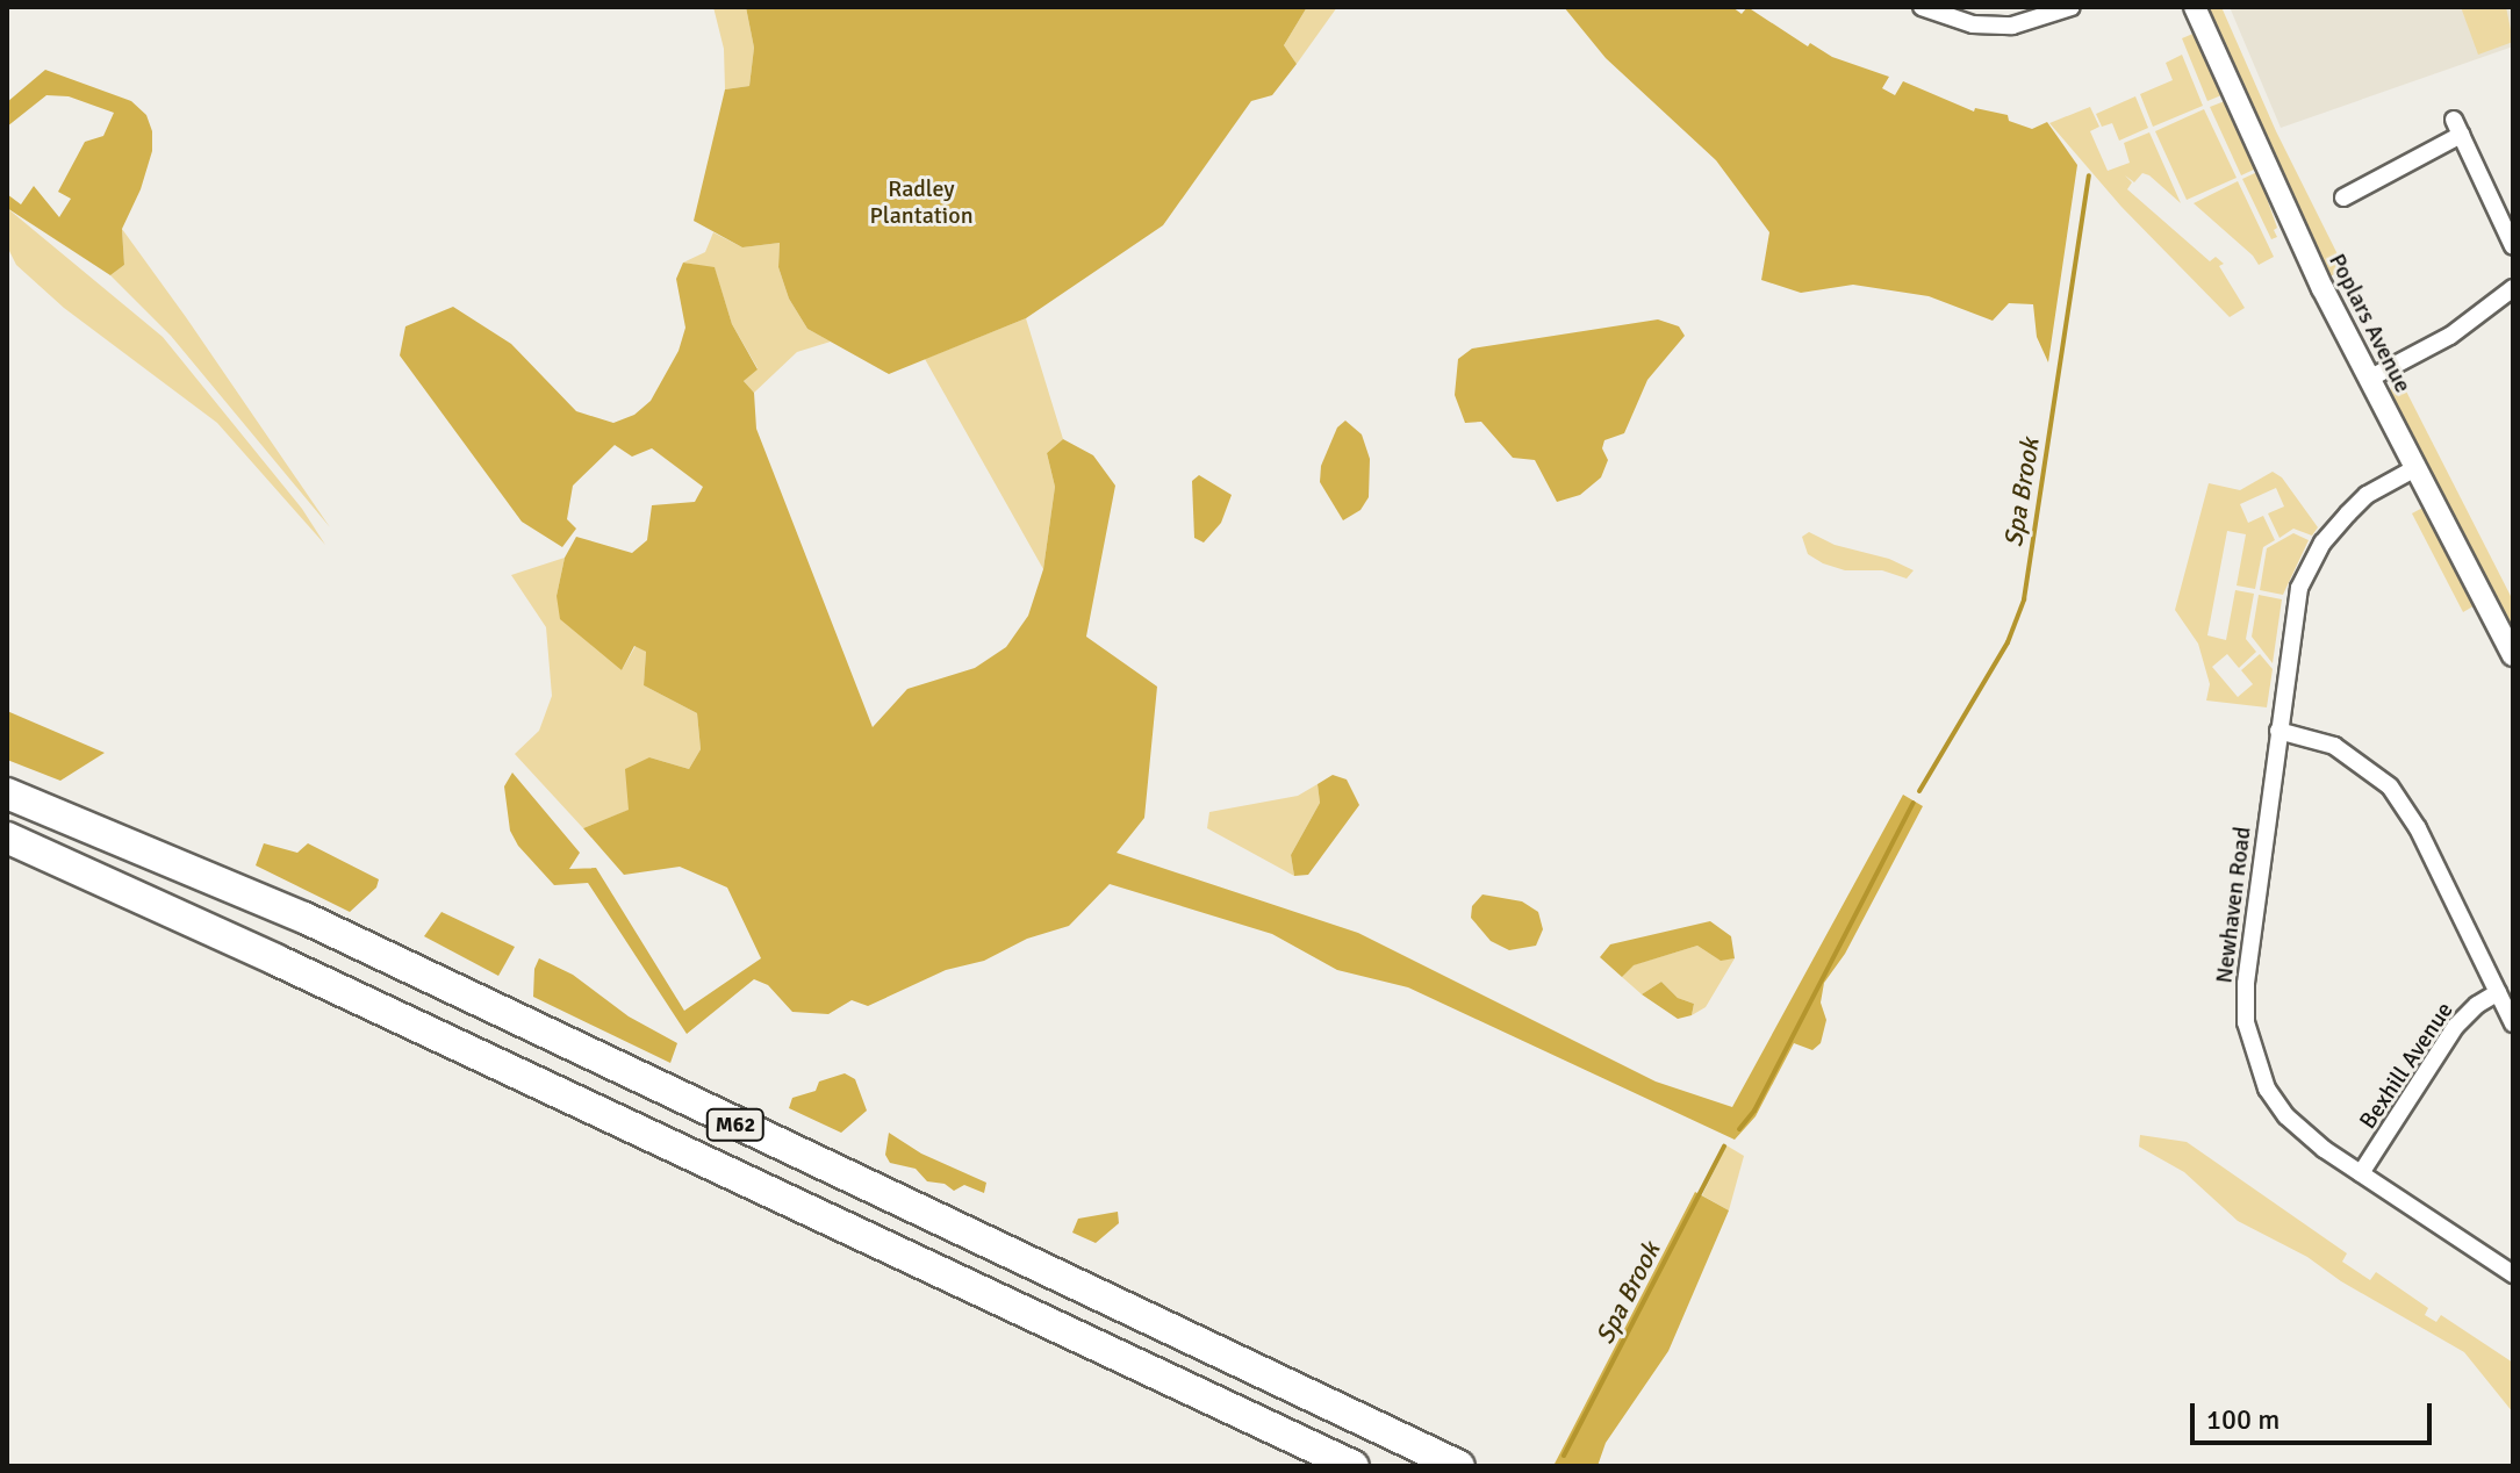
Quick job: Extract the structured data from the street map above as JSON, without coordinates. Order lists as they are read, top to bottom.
{
  "streets": {
    "highway": ["M62"],
    "street": ["Poplars Avenue", "Newhaven Road", "Bexhill Avenue"]
  },
  "crossings": [
    ["Poplars Avenue", "Newhaven Road"],
    ["Newhaven Road", "Bexhill Avenue"]
  ],
  "water": ["Spa Brook"],
  "parks": ["Radley Plantation"],
  "scale_bar": "100 m"
}
